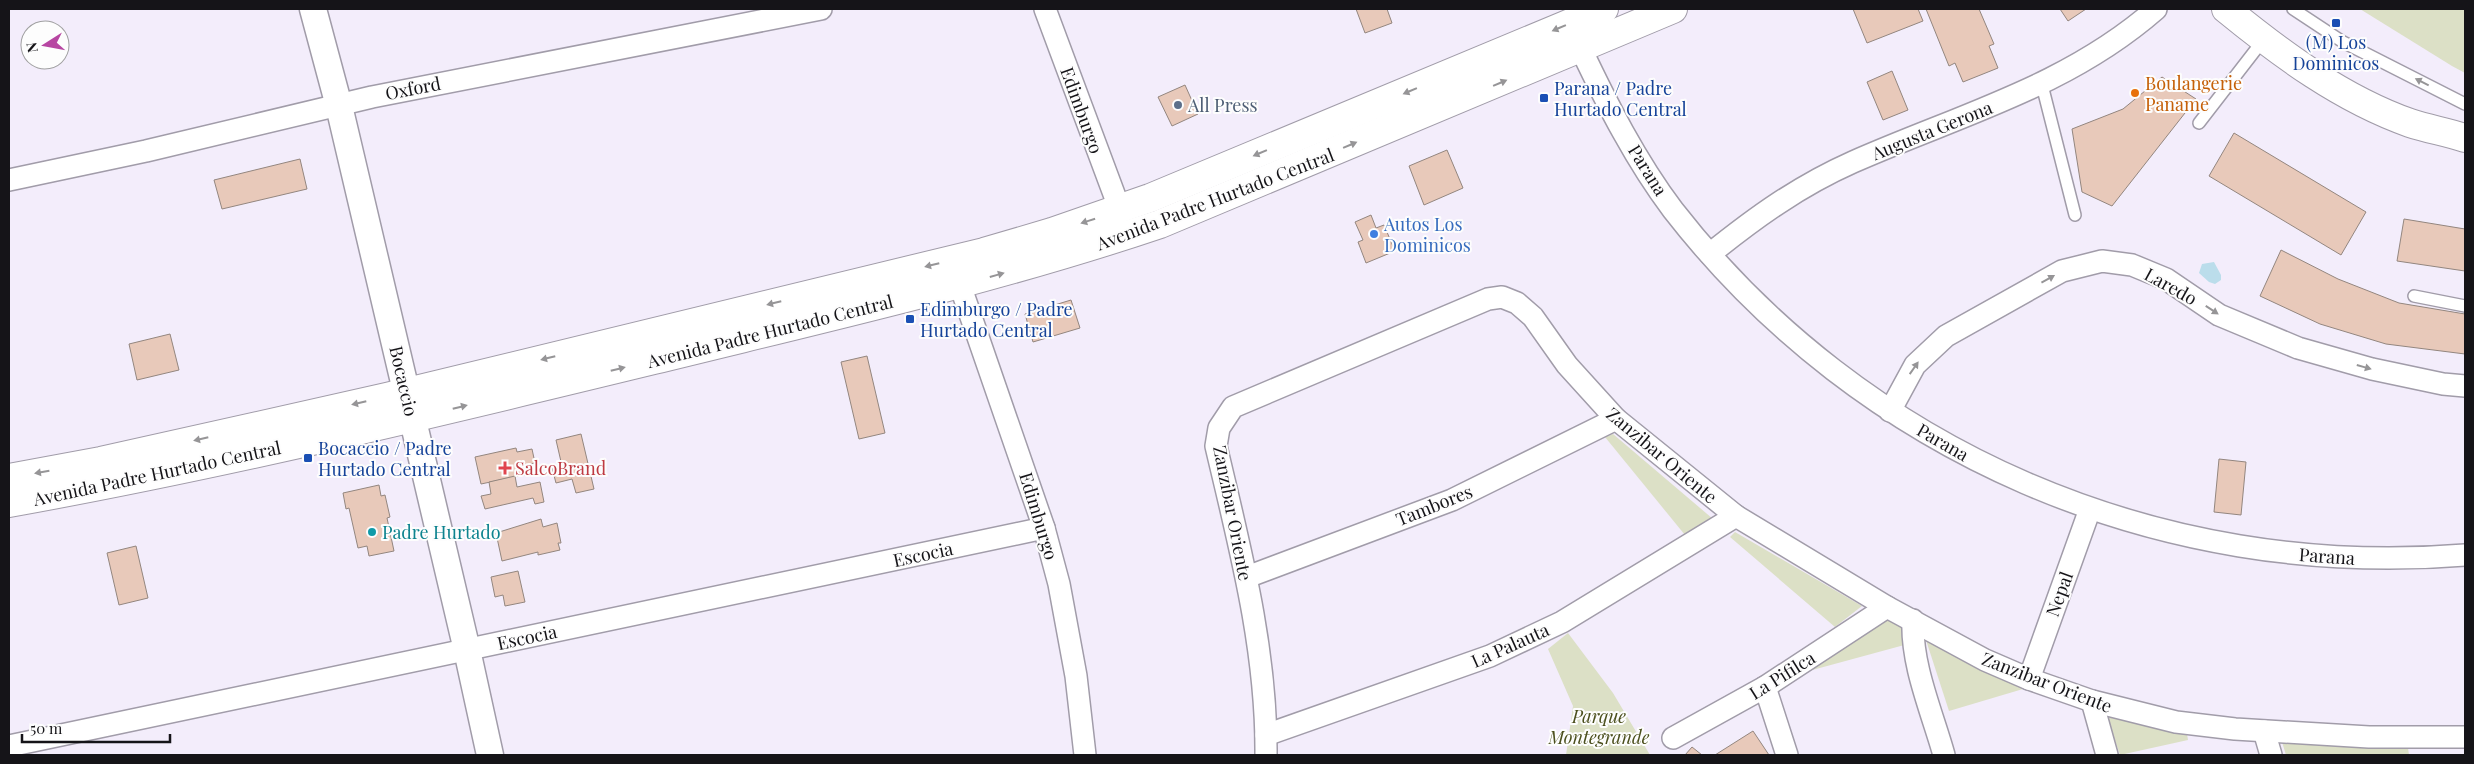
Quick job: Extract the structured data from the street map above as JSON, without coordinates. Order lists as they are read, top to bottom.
{
  "streets": {
    "main road": ["Avenida Padre Hurtado Central"],
    "street": [
      "Oxford",
      "Edimburgo",
      "Augusta Gerona",
      "Parana",
      "Laredo",
      "Bocaccio",
      "Zanzibar Oriente",
      "Tambores",
      "Escocia",
      "Nepal",
      "La Palauta",
      "La Pifilca"
    ]
  },
  "crossings": [
    ["Oxford", "Bocaccio"],
    ["Edimburgo", "Avenida Padre Hurtado Central"],
    ["Edimburgo", "Escocia"],
    ["Augusta Gerona", "Parana"],
    ["Parana", "Avenida Padre Hurtado Central"],
    ["Parana", "Laredo"],
    ["Parana", "Nepal"],
    ["Avenida Padre Hurtado Central", "Bocaccio"],
    ["Bocaccio", "Escocia"],
    ["Zanzibar Oriente", "Tambores"],
    ["Zanzibar Oriente", "Nepal"],
    ["Zanzibar Oriente", "La Palauta"],
    ["Zanzibar Oriente", "La Pifilca"]
  ],
  "one_way": ["Laredo"],
  "parks": ["Parque Montegrande"],
  "places": {
    "transit": [
      "(M) Los Dominicos",
      "Parana / Padre Hurtado Central",
      "Edimburgo / Padre Hurtado Central",
      "Bocaccio / Padre Hurtado Central"
    ],
    "other": [
      "Boulangerie Paname",
      "All Press",
      "Autos Los Dominicos",
      "Padre Hurtado"
    ],
    "health": ["SalcoBrand"]
  },
  "scale_bar": "50 m",
  "north": "left"
}
